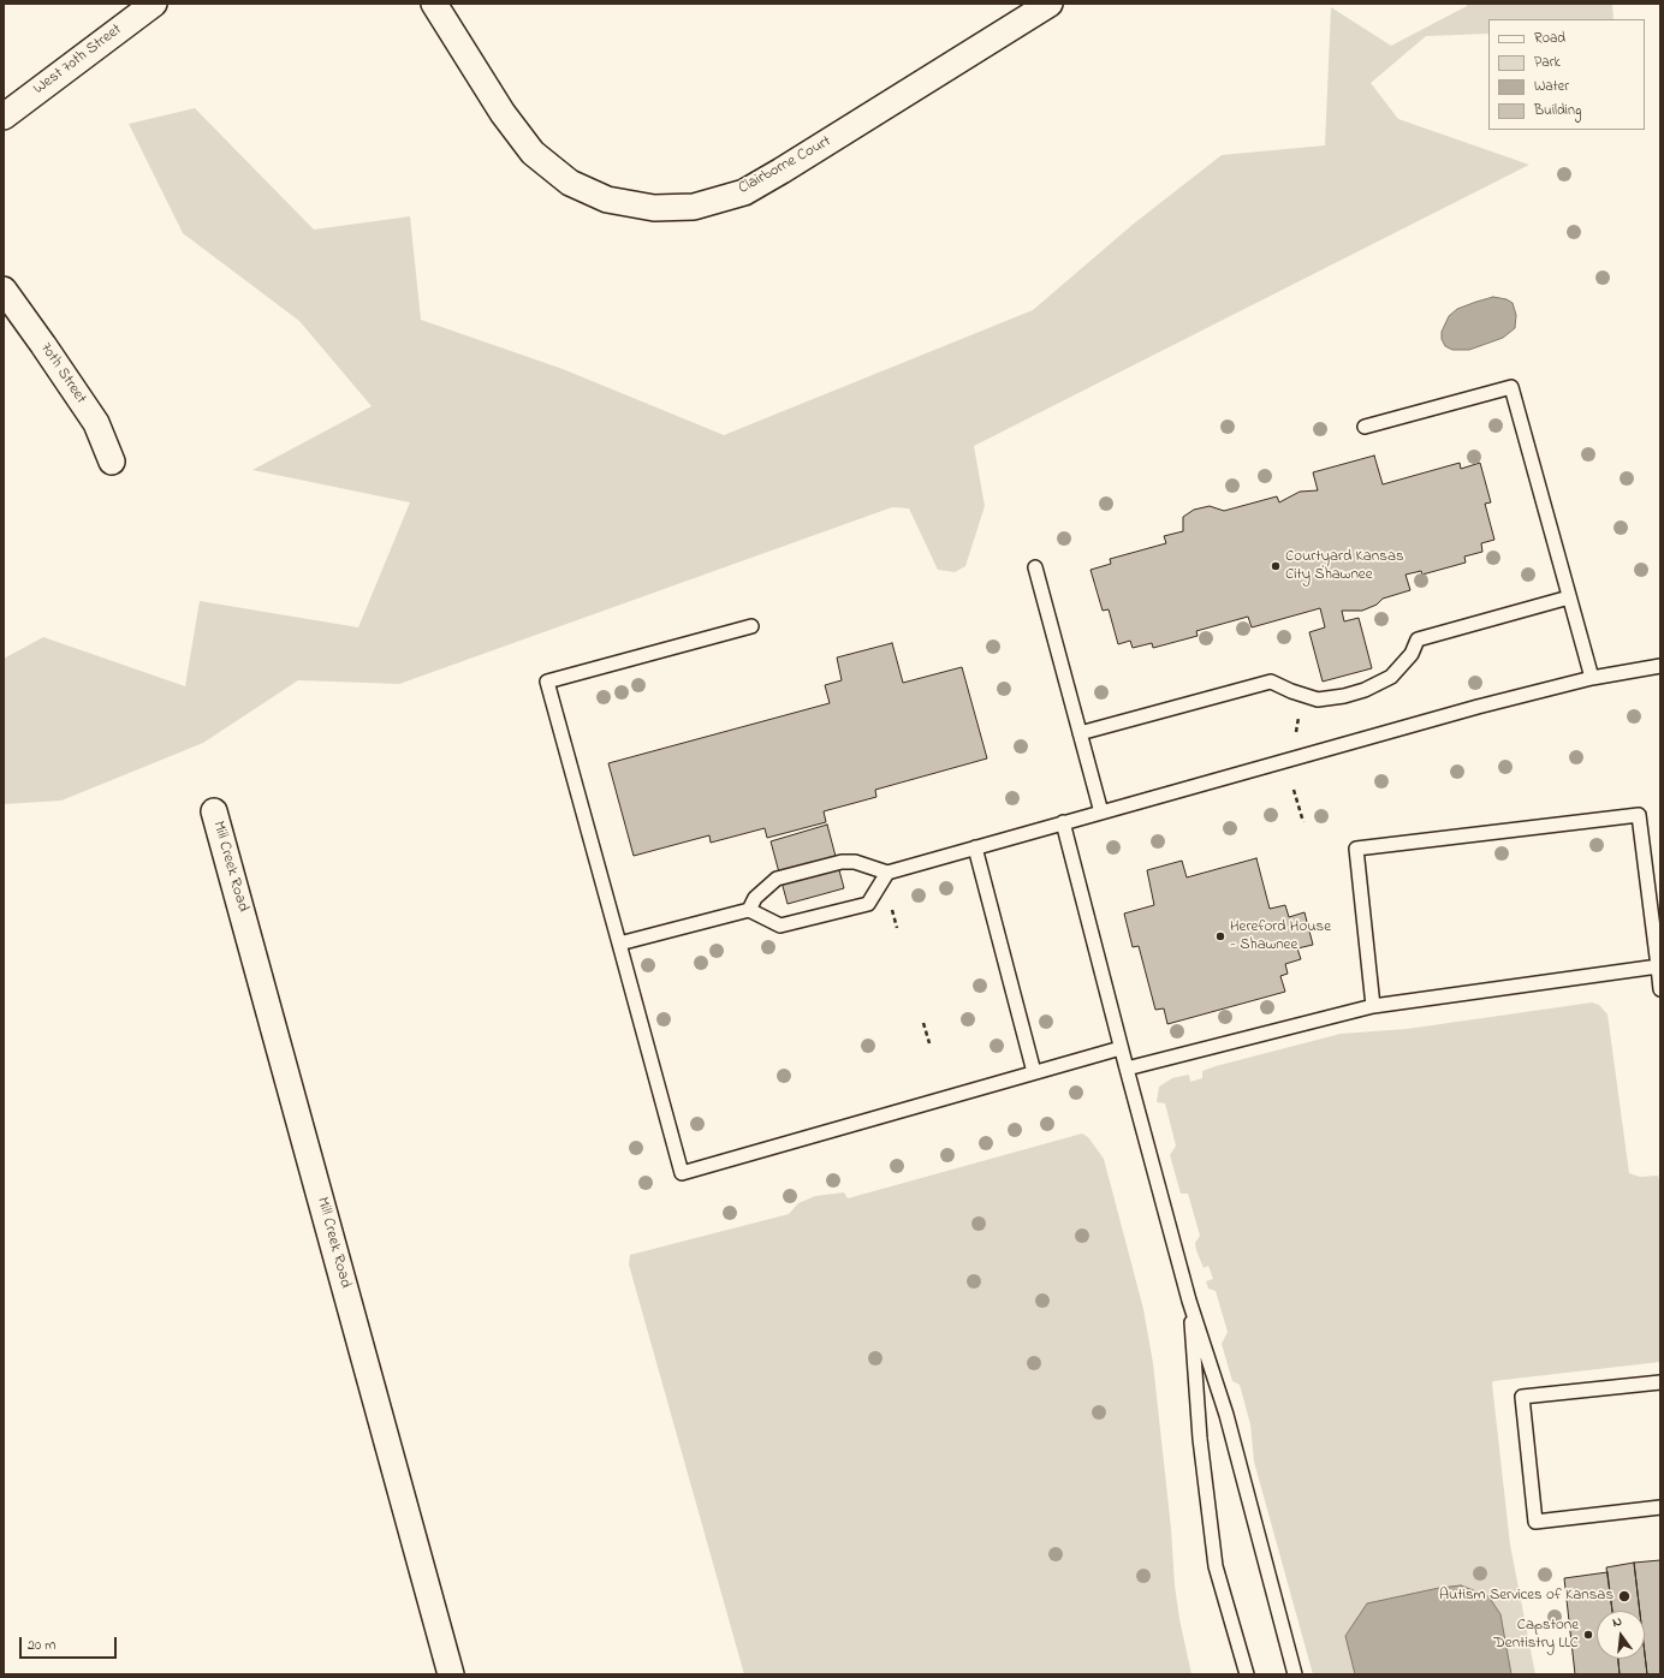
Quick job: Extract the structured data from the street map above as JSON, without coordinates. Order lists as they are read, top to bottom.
{
  "streets": {
    "street": [
      "West 70th Street",
      "Clairborne Court",
      "70th Street",
      "Mill Creek Road"
    ]
  },
  "places": [
    "Courtyard Kansas City Shawnee",
    "Hereford House - Shawnee",
    "Autism Services of Kansas",
    "Capstone Dentistry LLC"
  ],
  "legend": [
    "Road",
    "Park",
    "Water",
    "Building"
  ],
  "scale_bar": "20 m",
  "north": "top"
}
